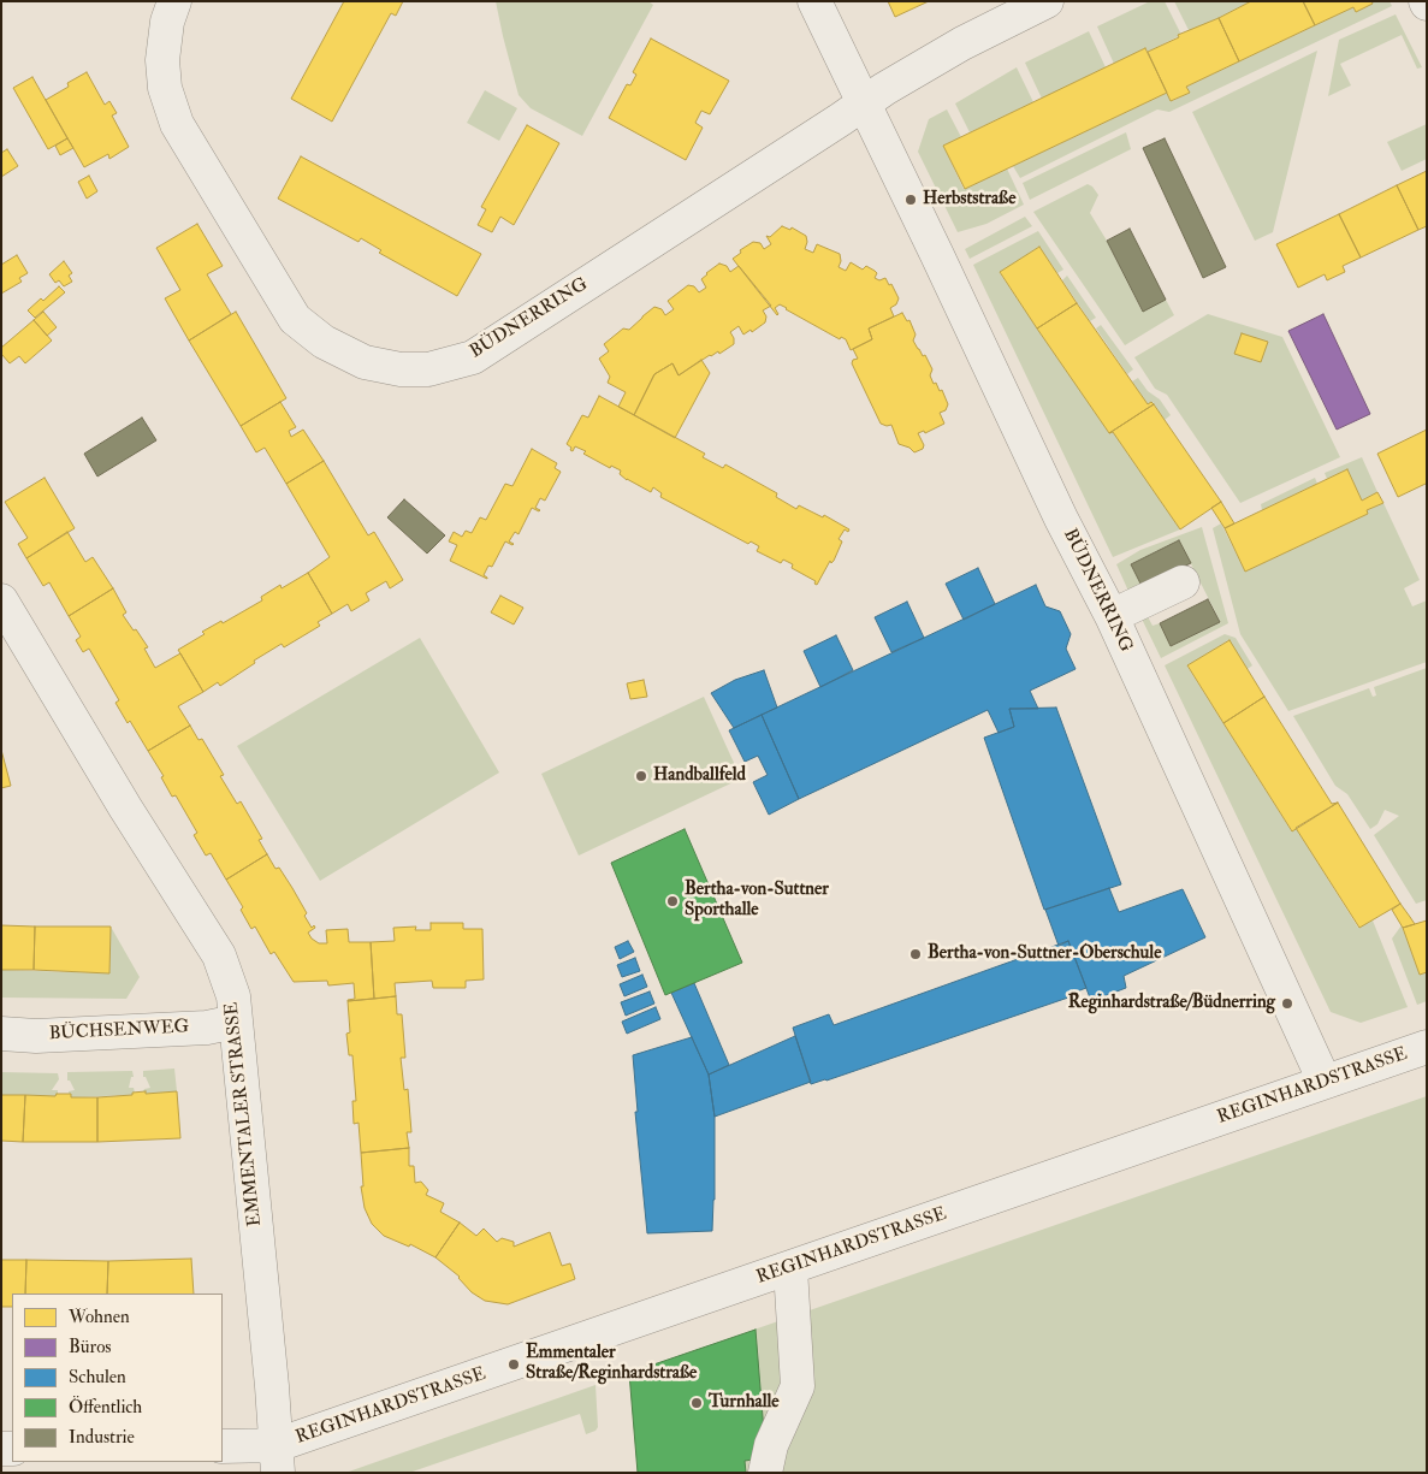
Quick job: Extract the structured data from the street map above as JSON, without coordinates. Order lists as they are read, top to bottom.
{
  "streets": {
    "street": [
      "BÜDNERRING",
      "BÜCHSENWEG",
      "REGINHARDSTRASSE",
      "EMMENTALER STRASSE"
    ]
  },
  "crossings": [
    ["BÜDNERRING", "REGINHARDSTRASSE"],
    ["BÜCHSENWEG", "EMMENTALER STRASSE"],
    ["REGINHARDSTRASSE", "EMMENTALER STRASSE"]
  ],
  "places": [
    "Herbststraße",
    "Handballfeld",
    "Bertha-von-Suttner Sporthalle",
    "Bertha-von-Suttner-Oberschule",
    "Reginhardstraße/Büdnerring",
    "Emmentaler Straße/Reginhardstraße",
    "Turnhalle"
  ],
  "legend": [
    "Wohnen",
    "Büros",
    "Schulen",
    "Öffentlich",
    "Industrie"
  ]
}
